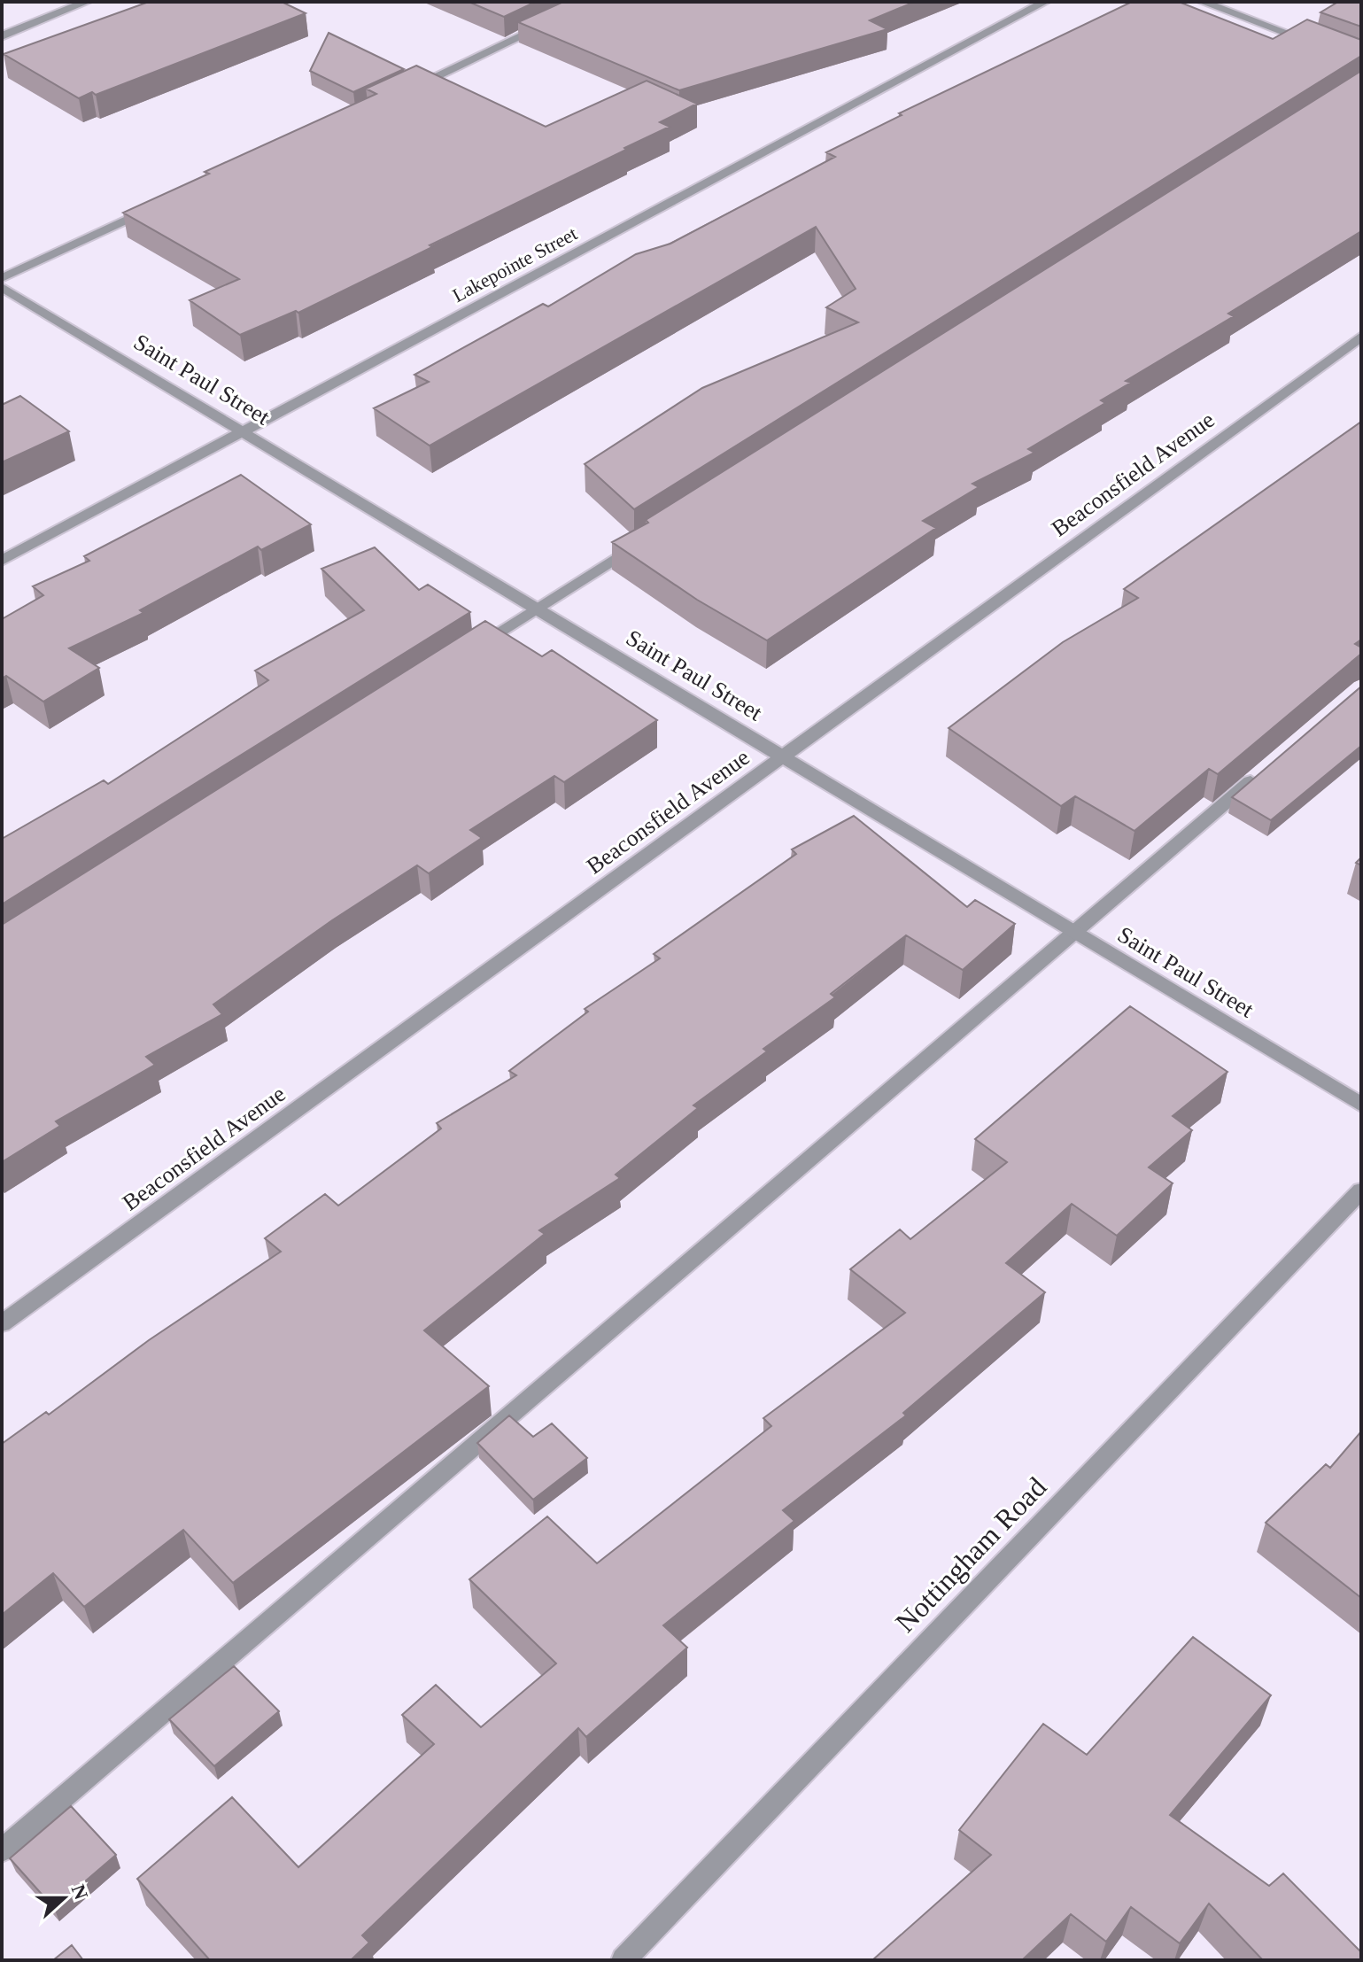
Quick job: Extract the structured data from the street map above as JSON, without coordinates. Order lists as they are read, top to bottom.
{
  "streets": {
    "street": [
      "Lakepointe Street",
      "Saint Paul Street",
      "Beaconsfield Avenue",
      "Nottingham Road"
    ]
  },
  "crossings": [
    ["Lakepointe Street", "Saint Paul Street"],
    ["Saint Paul Street", "Beaconsfield Avenue"]
  ],
  "north": "right"
}
